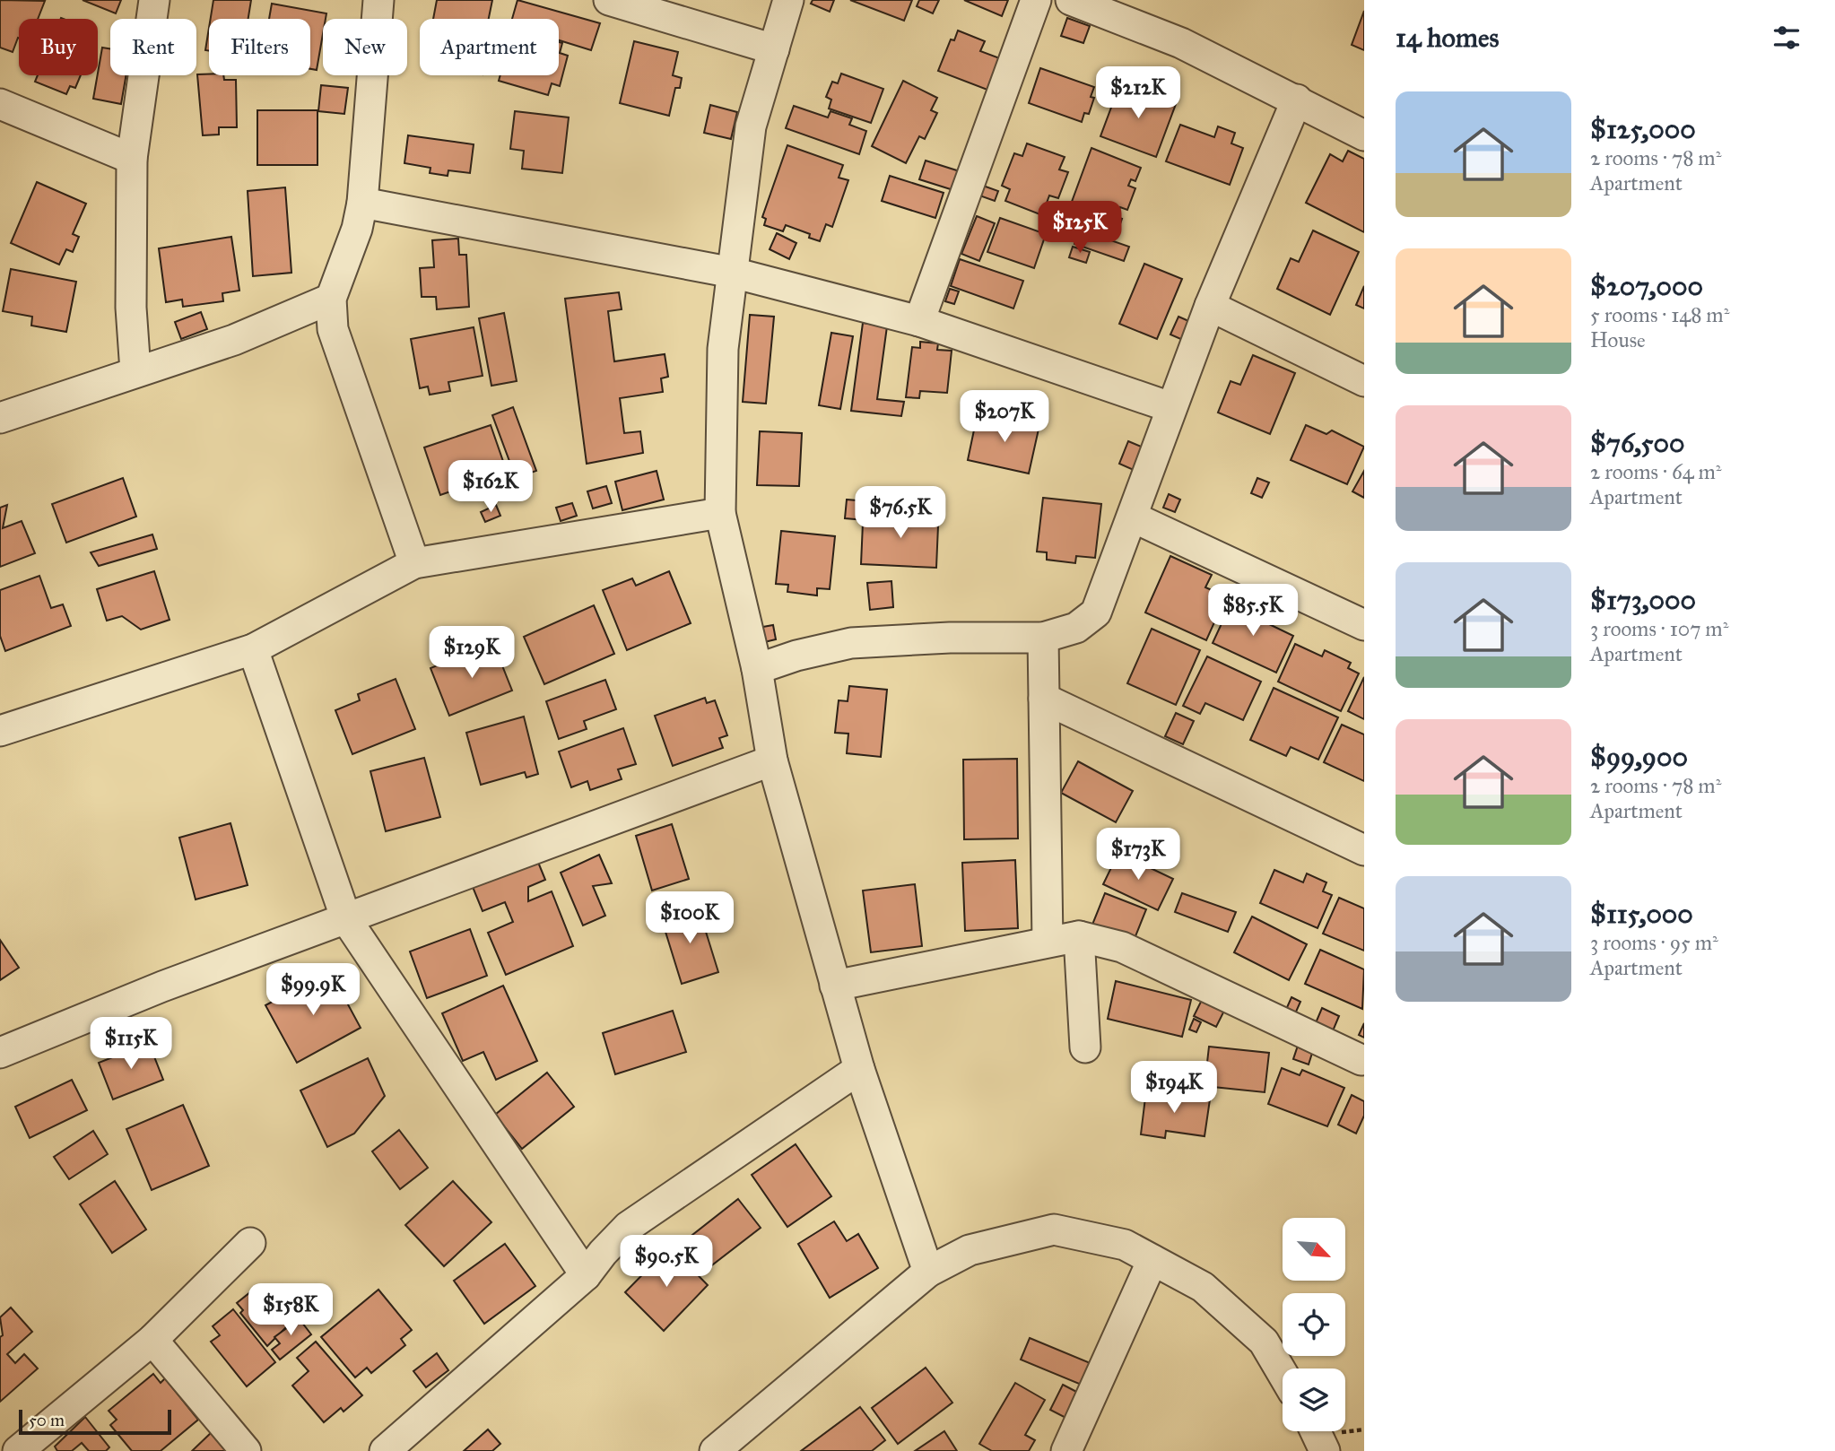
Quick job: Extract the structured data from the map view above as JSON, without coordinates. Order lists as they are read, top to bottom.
{
  "scale_bar": "50 m",
  "north": "bottom right",
  "page": {
    "heading": "14 homes",
    "chip": [
      "Buy",
      "Rent",
      "Filters",
      "New",
      "Apartment"
    ],
    "price": [
      "$212K",
      "$125K",
      "$207K",
      "$162K",
      "$76.5K",
      "$85.5K",
      "$129K",
      "$173K",
      "$100K",
      "$99.9K",
      "$115K",
      "$194K",
      "$90.5K",
      "$158K"
    ],
    "list": [
      {
        "name": "$125,000",
        "note": "2 rooms · 78 m² · Apartment"
      },
      {
        "name": "$207,000",
        "note": "5 rooms · 148 m² · House"
      },
      {
        "name": "$76,500",
        "note": "2 rooms · 64 m² · Apartment"
      },
      {
        "name": "$173,000",
        "note": "3 rooms · 107 m² · Apartment"
      },
      {
        "name": "$99,900",
        "note": "2 rooms · 78 m² · Apartment"
      },
      {
        "name": "$115,000",
        "note": "3 rooms · 95 m² · Apartment"
      }
    ],
    "scale": "50 m"
  }
}
